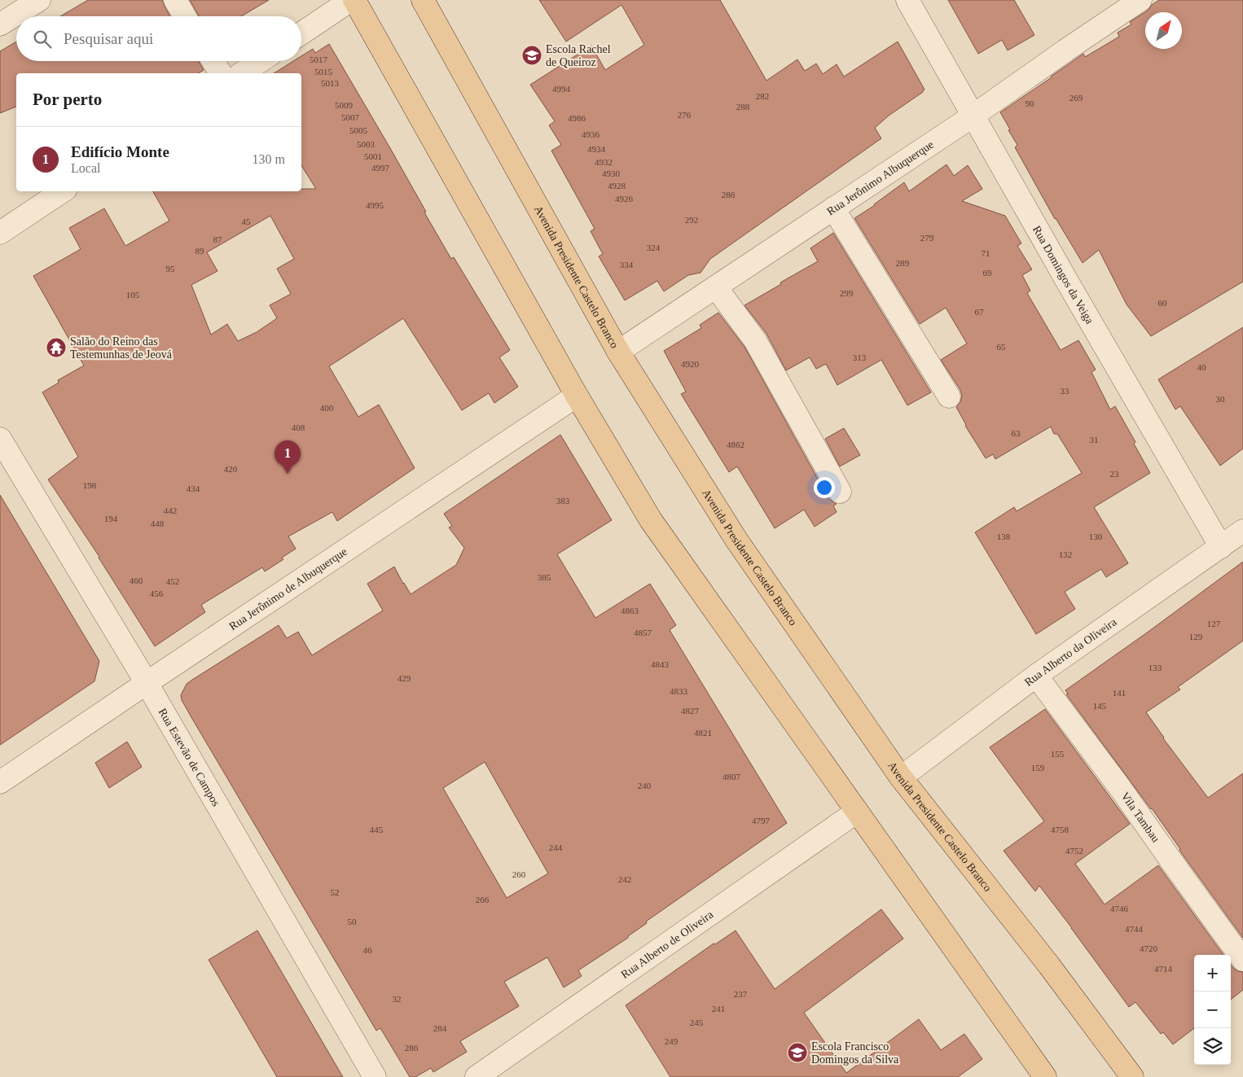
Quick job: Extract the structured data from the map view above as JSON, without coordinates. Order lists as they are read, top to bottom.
{
  "streets": {
    "main road": ["Avenida Presidente Castelo Branco"],
    "street": [
      "Rua Jerônimo Albuquerque",
      "Rua Domingos da Veiga",
      "Rua Jerônimo de Albuquerque",
      "Rua Alberto da Oliveira",
      "Rua Estevão de Campos",
      "Vila Tambau",
      "Rua Alberto de Oliveira"
    ]
  },
  "crossings": [
    ["Rua Jerônimo Albuquerque", "Rua Domingos da Veiga"],
    ["Rua Jerônimo Albuquerque", "Avenida Presidente Castelo Branco"],
    ["Rua Domingos da Veiga", "Rua Alberto da Oliveira"],
    ["Avenida Presidente Castelo Branco", "Rua Alberto da Oliveira"],
    ["Rua Jerônimo de Albuquerque", "Rua Estevão de Campos"],
    ["Rua Alberto da Oliveira", "Vila Tambau"]
  ],
  "places": {
    "school or university": ["Escola Rachel de Queiroz", "Escola Francisco Domingos da Silva"],
    "temple": ["Salão do Reino das Testemunhas de Jeová"]
  },
  "house_numbers": [
    "5017",
    "5015",
    "5013",
    "4994",
    "282",
    "269",
    "90",
    "5009",
    "288",
    "276",
    "5007",
    "4986",
    "5005",
    "4936",
    "5003",
    "4934",
    "5001",
    "4932",
    "4997",
    "4930",
    "4928",
    "286",
    "4926",
    "4995",
    "292",
    "45",
    "279",
    "87",
    "324",
    "89",
    "71",
    "289",
    "334",
    "95",
    "69",
    "299",
    "105",
    "60",
    "67",
    "65",
    "313",
    "4920",
    "40",
    "33",
    "30",
    "400",
    "408",
    "63",
    "31",
    "4862",
    "420",
    "23",
    "198",
    "434",
    "383",
    "442",
    "194",
    "448",
    "138",
    "130",
    "132",
    "385",
    "460",
    "452",
    "456",
    "4863",
    "127",
    "4857",
    "129",
    "4843",
    "133",
    "429",
    "4833",
    "141",
    "145",
    "4827",
    "4821",
    "155",
    "159",
    "4807",
    "240",
    "4797",
    "445",
    "4758",
    "244",
    "4752",
    "260",
    "242",
    "52",
    "266",
    "4746",
    "50",
    "4744",
    "4720",
    "46",
    "4714",
    "237",
    "32",
    "241",
    "245",
    "284",
    "249",
    "286"
  ],
  "north": "top right",
  "page": {
    "search": "Pesquisar aqui",
    "heading": "Por perto",
    "list": [
      {
        "mark": "1",
        "name": "Edifício Monte",
        "note": "Local",
        "value": "130 m"
      }
    ],
    "pins": "1",
    "map_buttons": ["+", "−"]
  }
}
